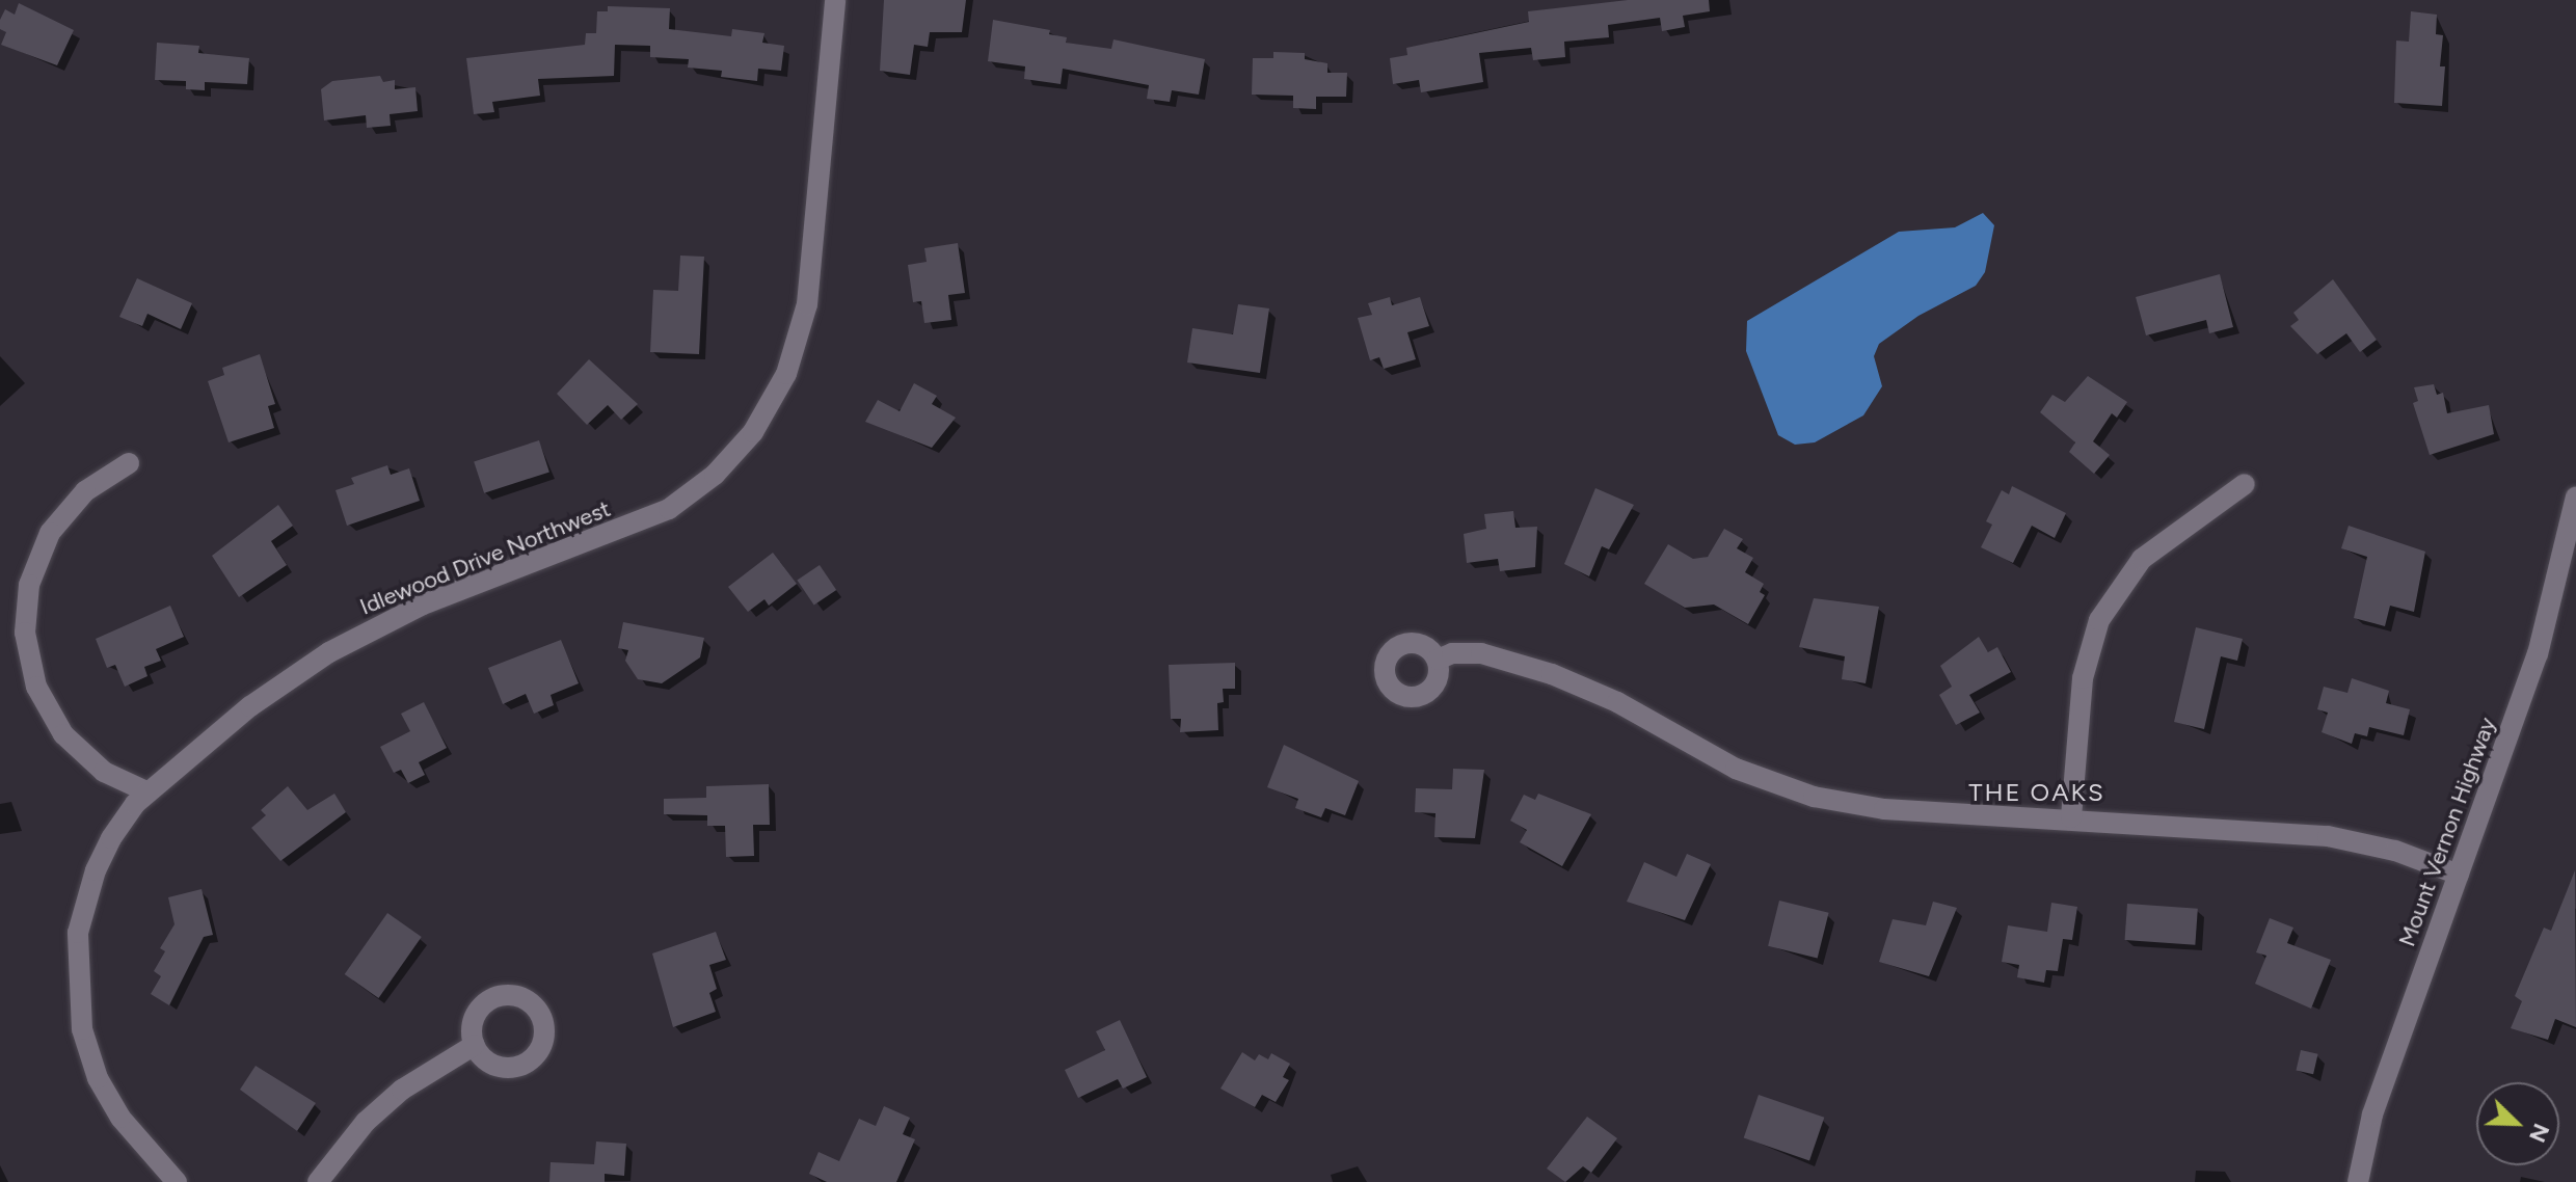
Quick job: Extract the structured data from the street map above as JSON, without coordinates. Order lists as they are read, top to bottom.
{
  "streets": {
    "street": ["Idlewood Drive Northwest", "Mount Vernon Highway"]
  },
  "districts": ["THE OAKS"],
  "north": "bottom right"
}
